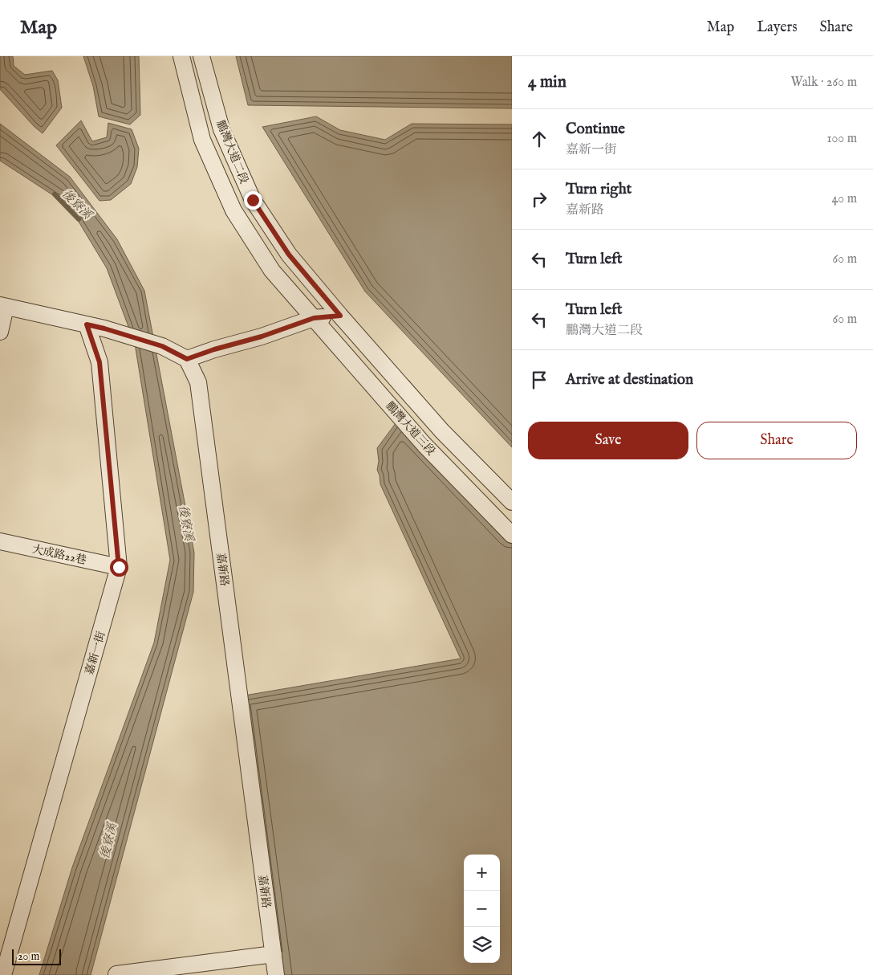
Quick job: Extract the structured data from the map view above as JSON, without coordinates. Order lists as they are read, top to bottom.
{
  "streets": {
    "street": [
      "鵬灣大道二段",
      "鵬灣大道三段",
      "大成路22巷",
      "嘉新路",
      "嘉新一街"
    ]
  },
  "crossings": [
    ["鵬灣大道二段", "鵬灣大道三段"],
    ["大成路22巷", "嘉新一街"]
  ],
  "water": ["後寮溪"],
  "scale_bar": "20 m",
  "page": {
    "header": "Map",
    "nav": ["Map", "Layers", "Share"],
    "heading": ["4 min", "Walk · 260 m"],
    "list": [
      ["Continue", "嘉新一街", "100 m"],
      ["Turn right", "嘉新路", "40 m"],
      ["Turn left", "60 m"],
      ["Turn left", "鵬灣大道二段", "60 m"],
      "Arrive at destination"
    ],
    "buttons": ["Save", "Share"],
    "map_buttons": ["+", "−"],
    "scale": "20 m"
  }
}
